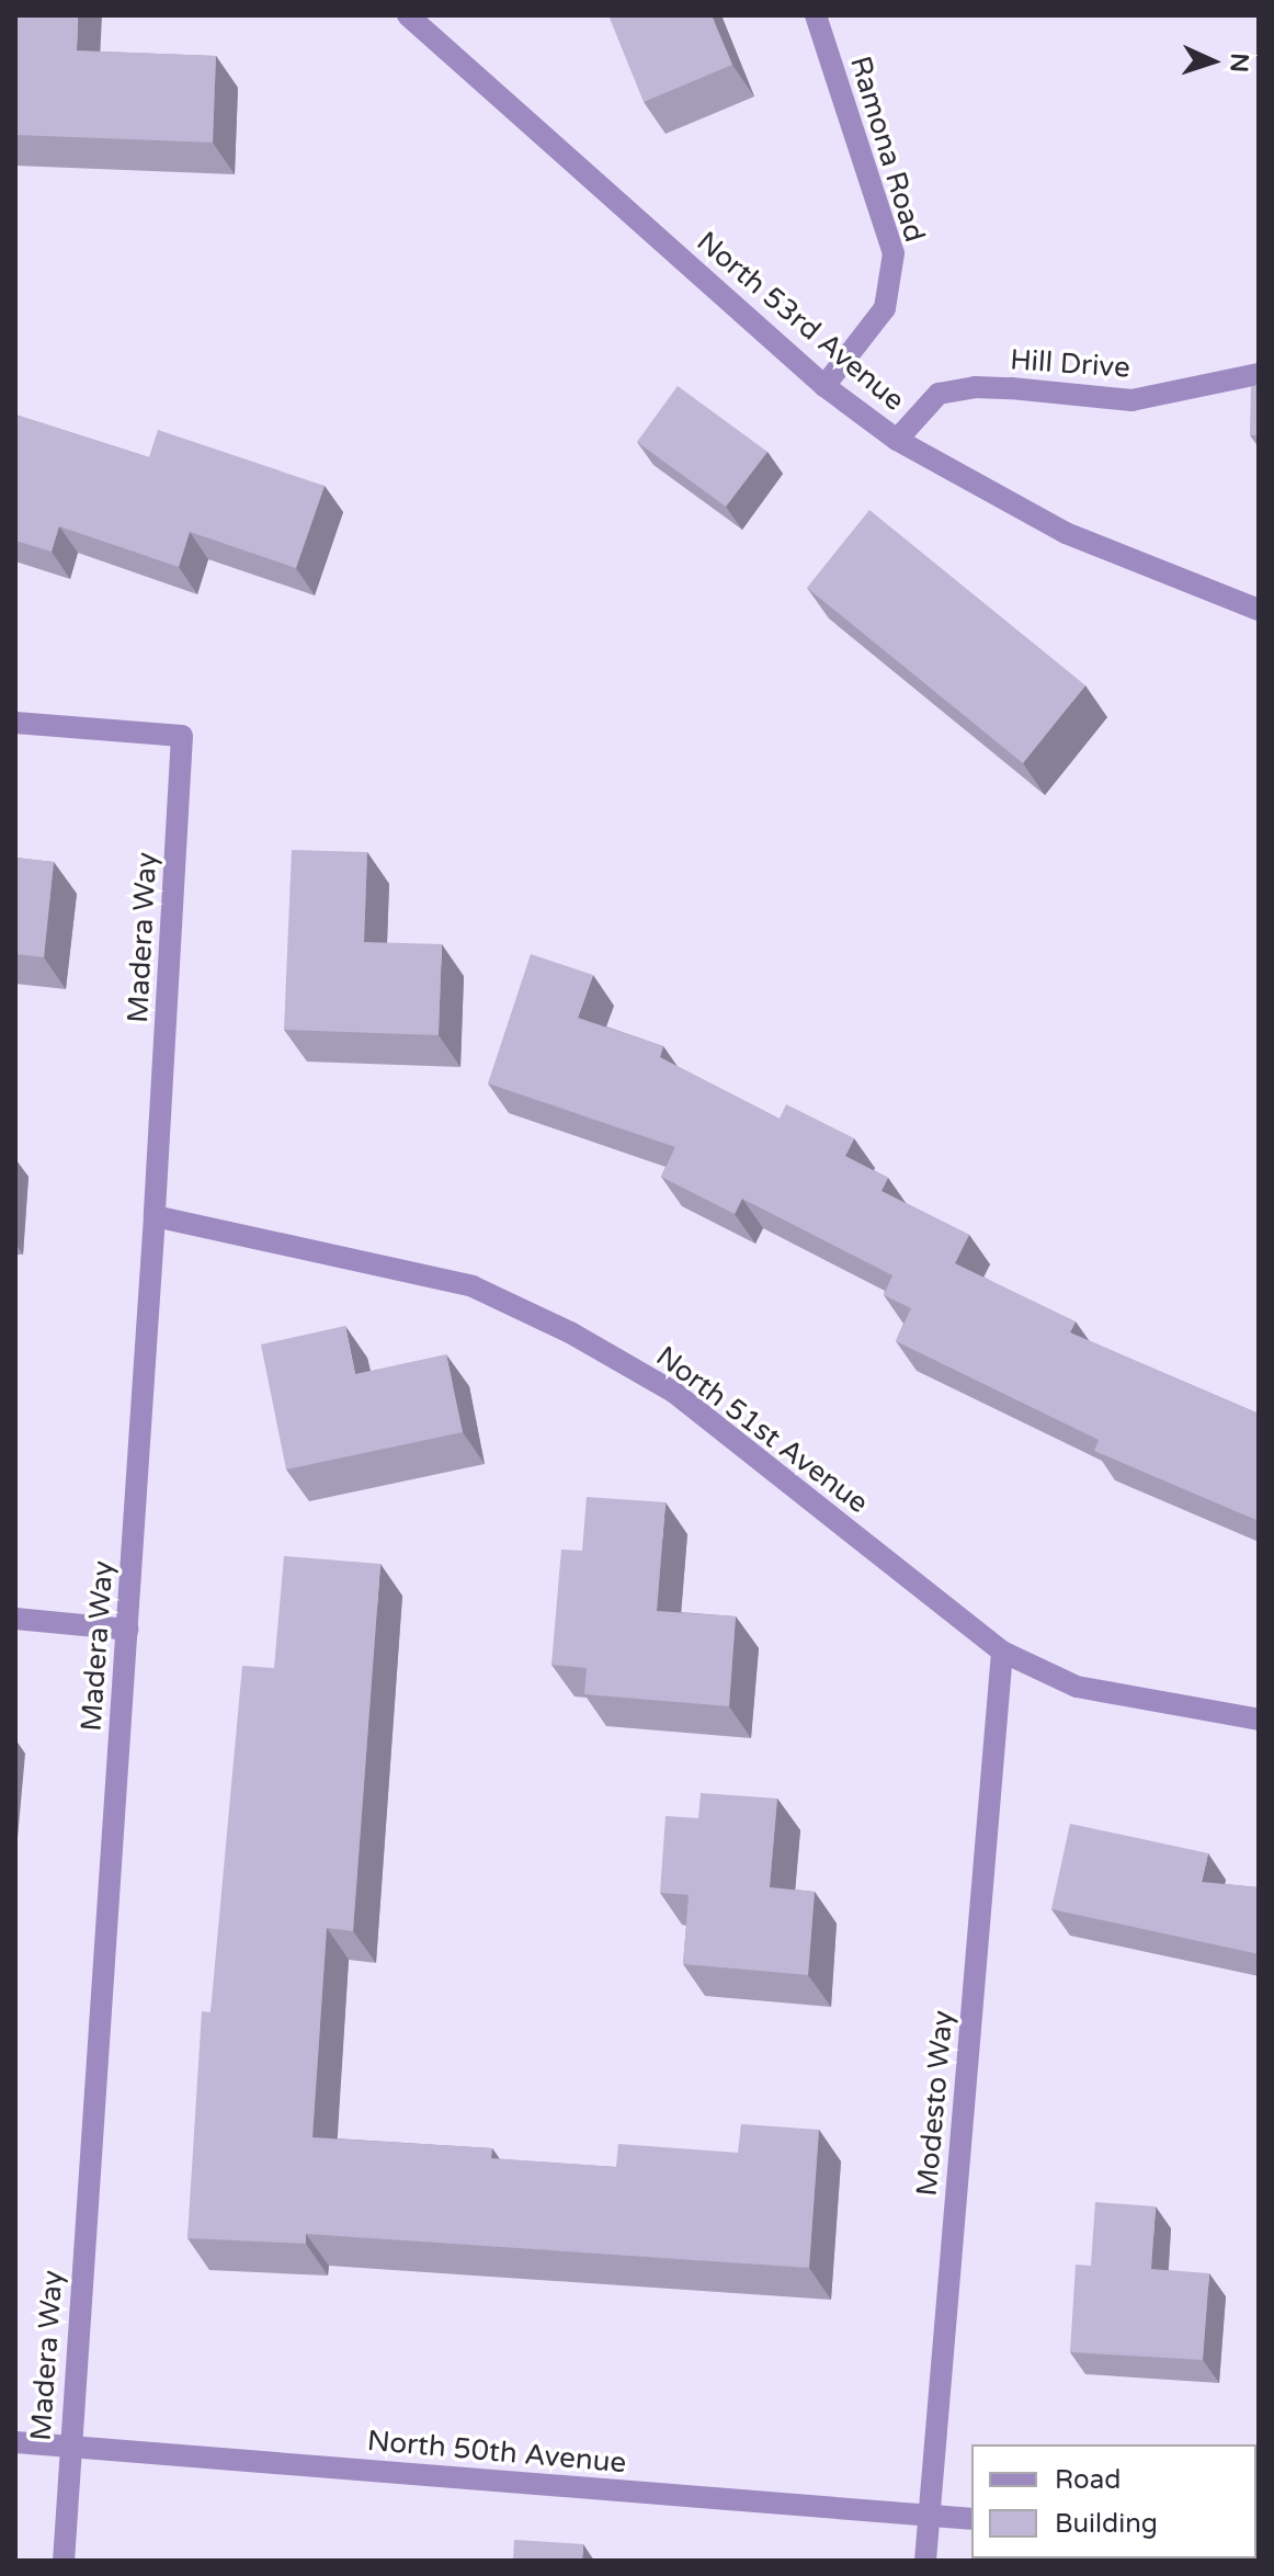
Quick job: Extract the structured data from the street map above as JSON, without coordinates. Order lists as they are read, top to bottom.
{
  "streets": {
    "street": [
      "Ramona Road",
      "North 53rd Avenue",
      "Hill Drive",
      "Madera Way",
      "North 51st Avenue",
      "Modesto Way",
      "North 50th Avenue"
    ]
  },
  "crossings": [
    ["Ramona Road", "North 53rd Avenue"],
    ["North 53rd Avenue", "Hill Drive"],
    ["Madera Way", "North 51st Avenue"],
    ["Madera Way", "North 50th Avenue"],
    ["North 51st Avenue", "Modesto Way"],
    ["Modesto Way", "North 50th Avenue"]
  ],
  "legend": ["Road", "Building"],
  "north": "right"
}
